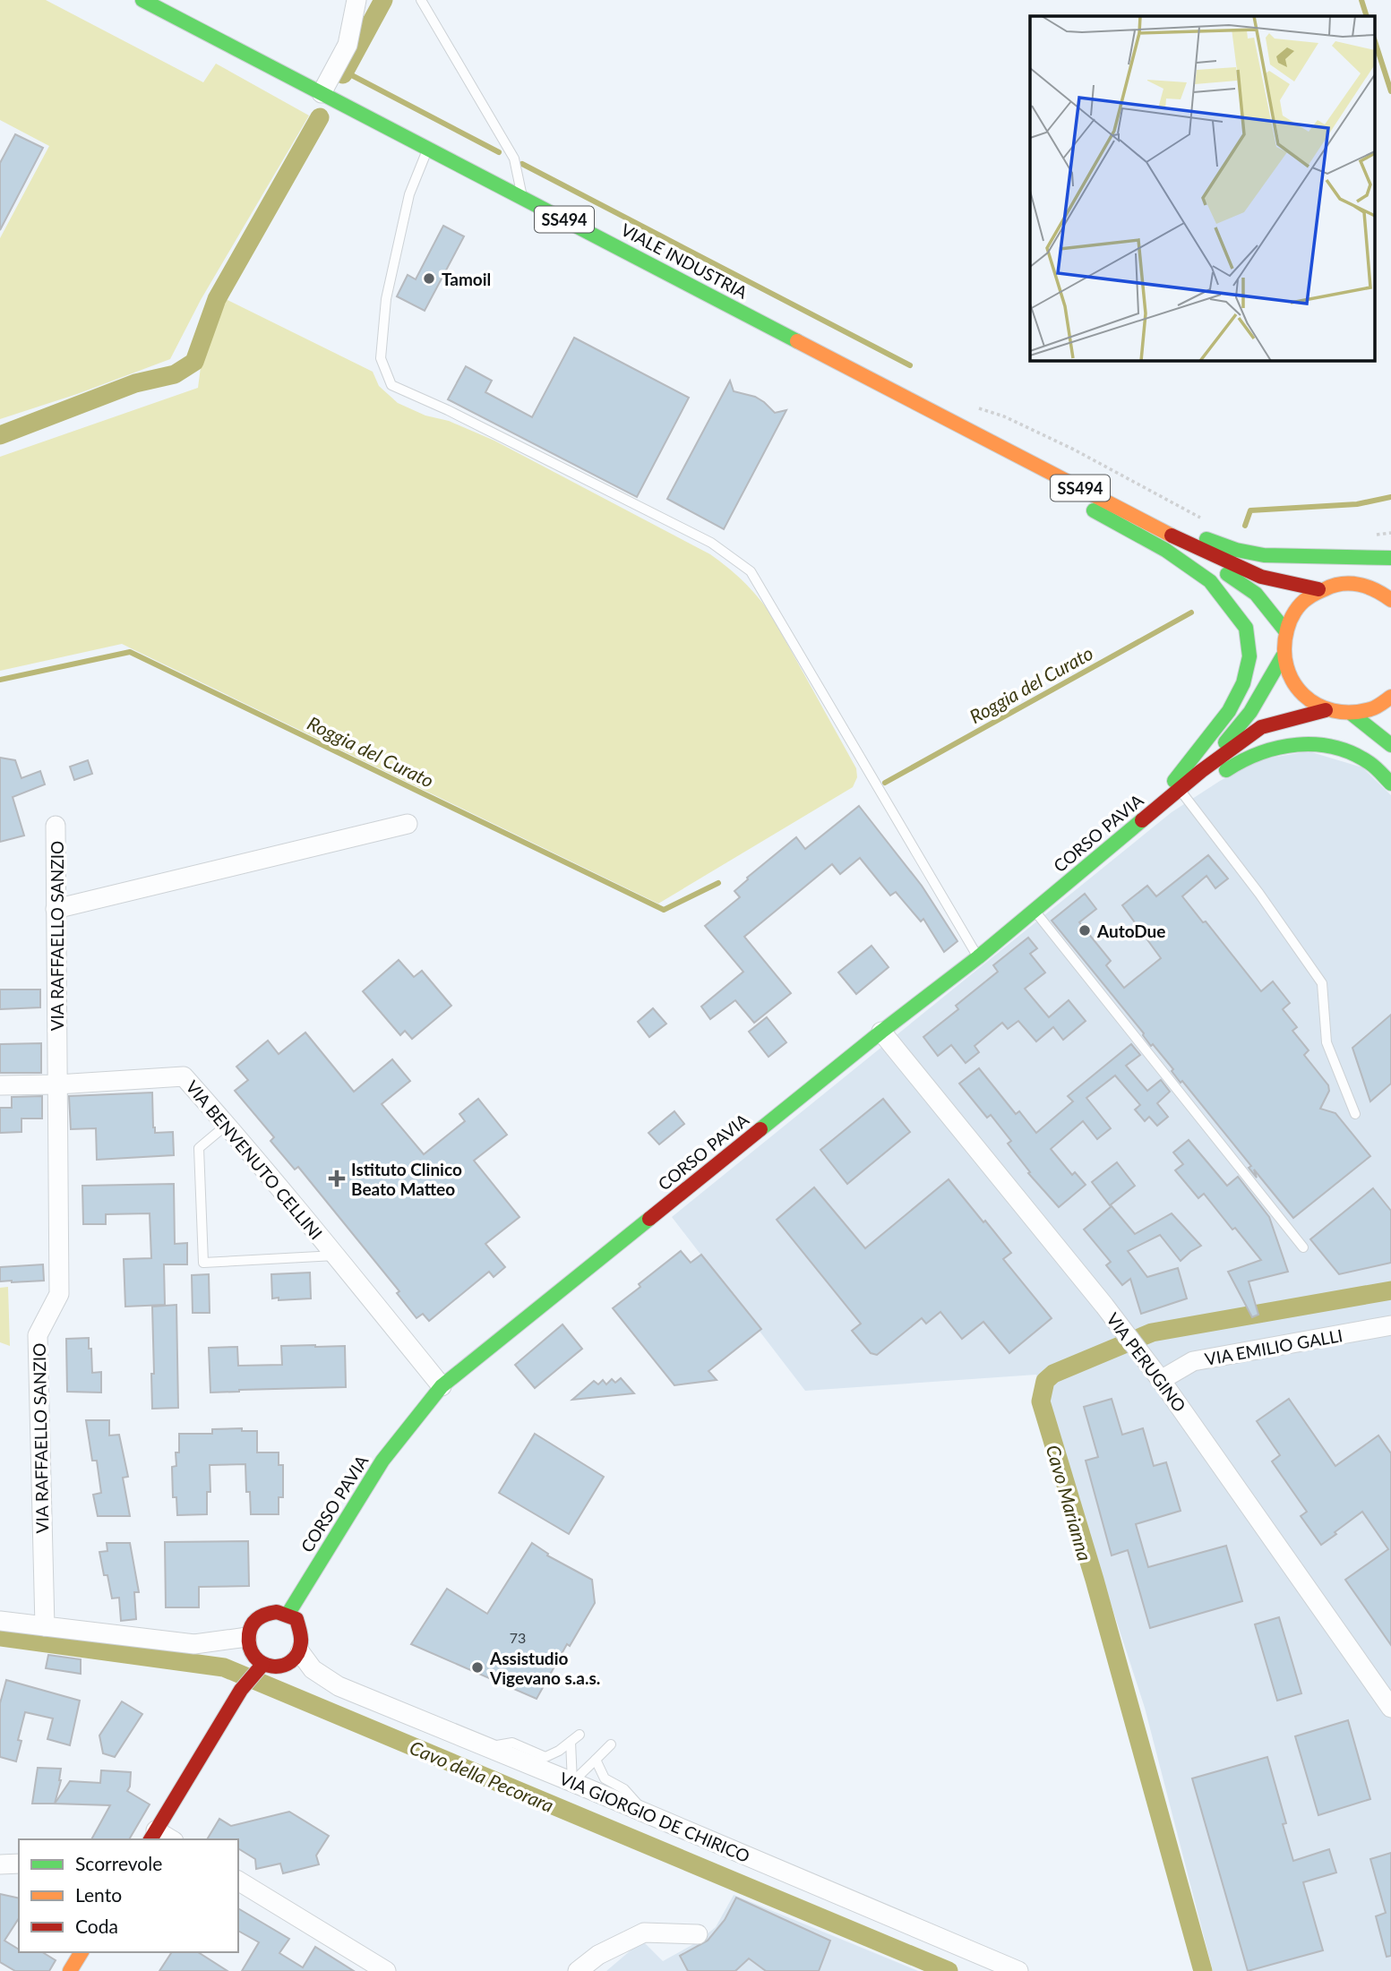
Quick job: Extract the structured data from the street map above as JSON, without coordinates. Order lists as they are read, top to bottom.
{
  "streets": {
    "street": [
      "SS494",
      "VIALE INDUSTRIA",
      "CORSO PAVIA",
      "VIA RAFFAELLO SANZIO",
      "VIA BENVENUTO CELLINI",
      "VIA EMILIO GALLI",
      "VIA PERUGINO",
      "VIA GIORGIO DE CHIRICO"
    ]
  },
  "crossings": [
    ["SS494", "VIALE INDUSTRIA"],
    ["CORSO PAVIA", "VIA BENVENUTO CELLINI"],
    ["CORSO PAVIA", "VIA PERUGINO"],
    ["CORSO PAVIA", "VIA GIORGIO DE CHIRICO"],
    ["VIA RAFFAELLO SANZIO", "VIA BENVENUTO CELLINI"],
    ["VIA EMILIO GALLI", "VIA PERUGINO"]
  ],
  "water": ["Roggia del Curato", "Cavo Marianna", "Cavo della Pecorara"],
  "places": {
    "other": ["Tamoil", "AutoDue", "Assistudio Vigevano s.a.s."],
    "health": ["Istituto Clinico Beato Matteo"]
  },
  "house_numbers": ["73"],
  "legend": ["Scorrevole", "Lento", "Coda"]
}
